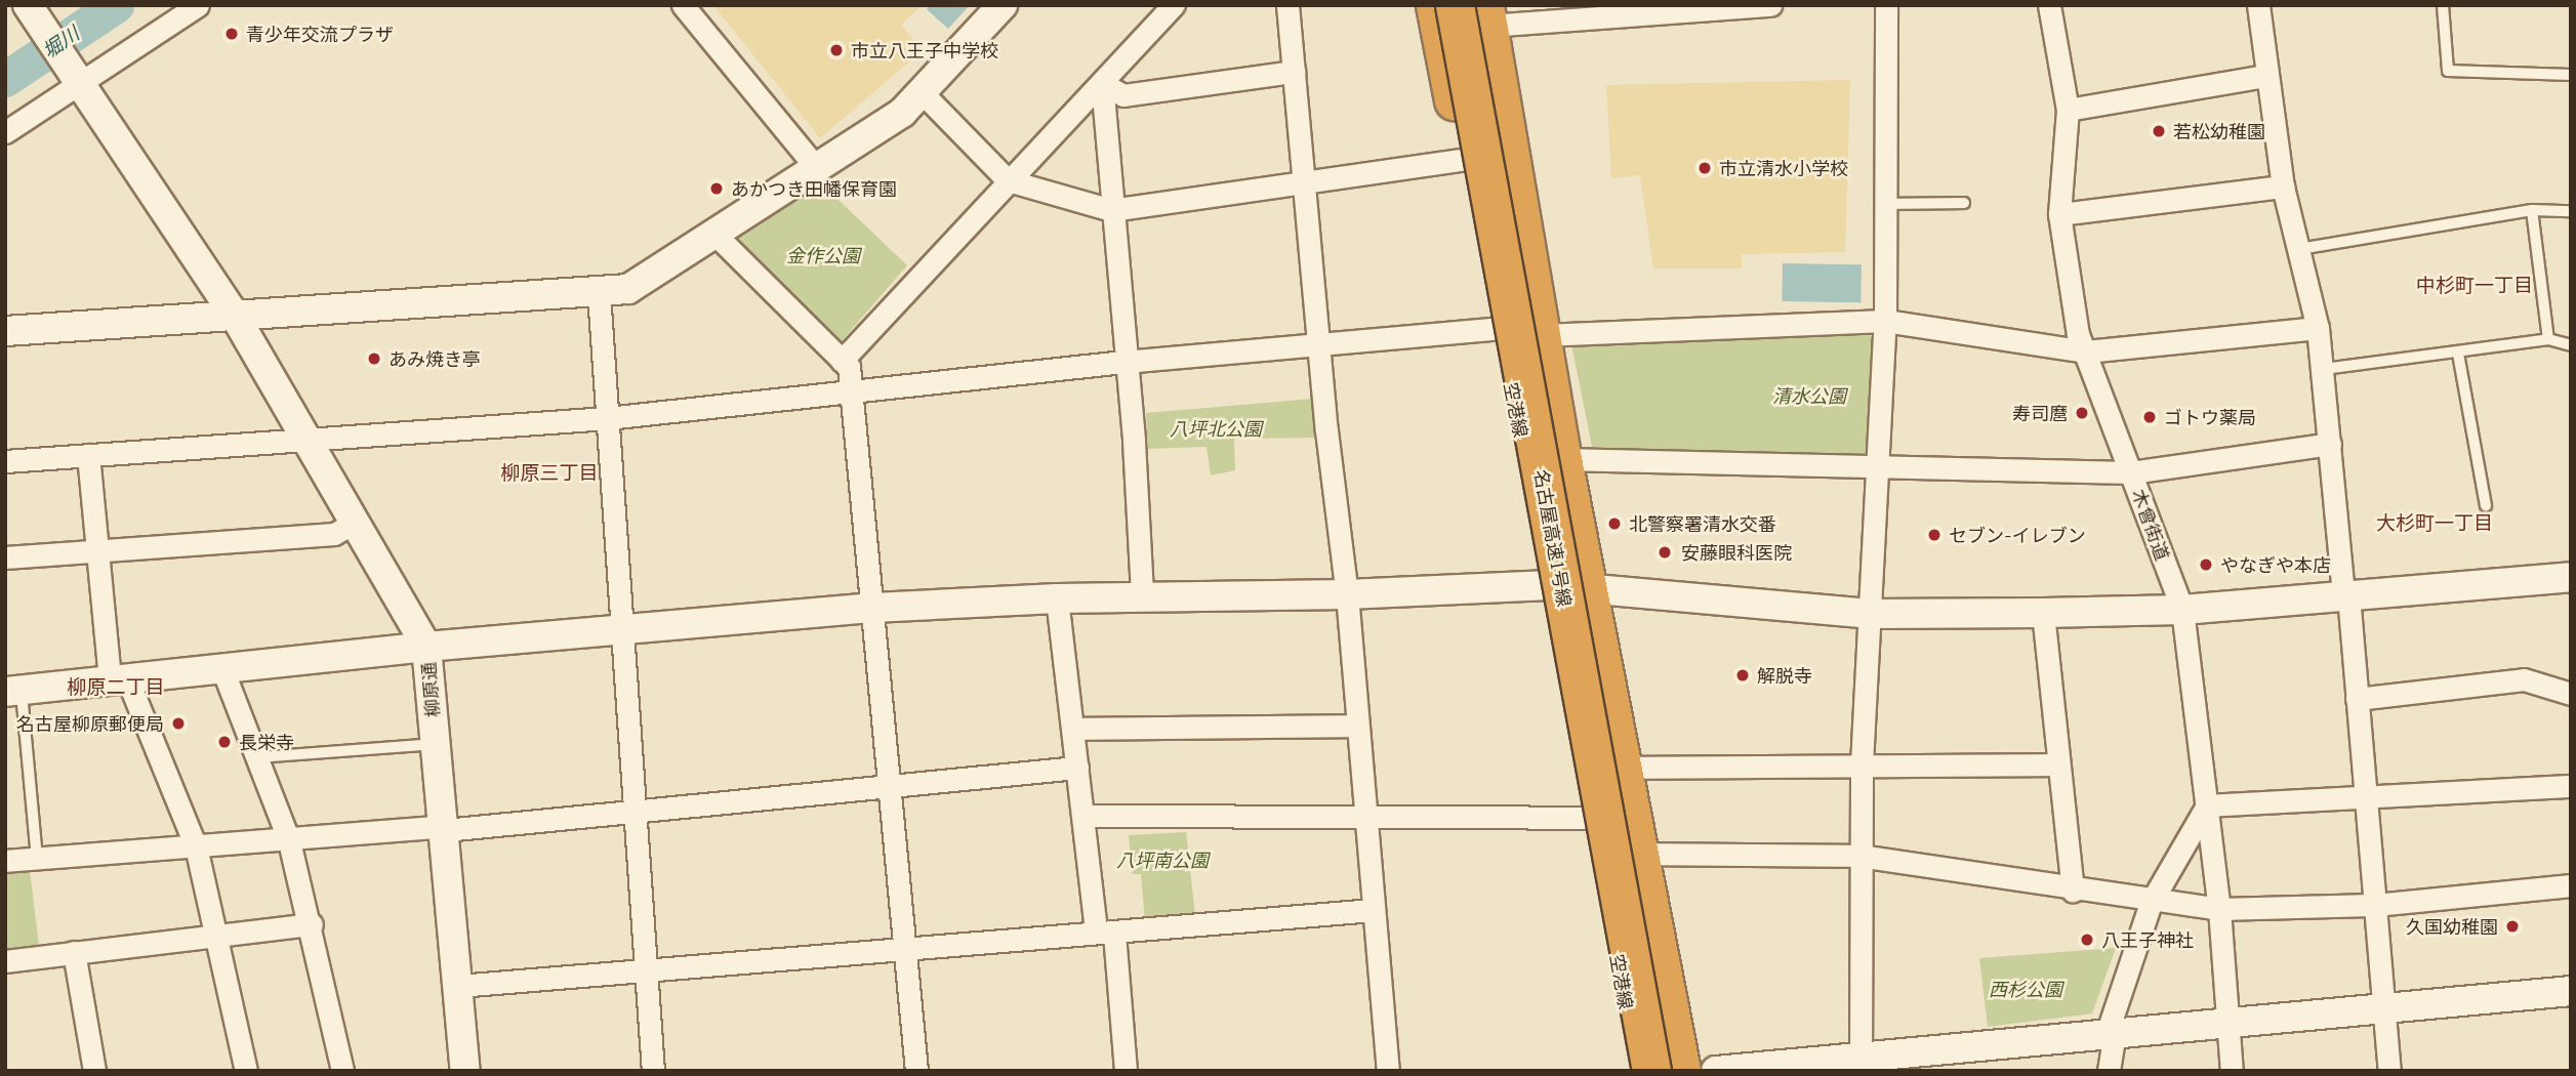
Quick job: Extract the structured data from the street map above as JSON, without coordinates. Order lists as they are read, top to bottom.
{
  "streets": {
    "highway": ["空港線", "名古屋高速1号線"],
    "street": ["木曾街道", "柳原通"]
  },
  "crossings": [
    ["空港線", "名古屋高速1号線"]
  ],
  "districts": [
    "中杉町一丁目",
    "柳原三丁目",
    "大杉町一丁目",
    "柳原二丁目"
  ],
  "water": ["堀川"],
  "parks": [
    "金作公園",
    "清水公園",
    "八坪北公園",
    "八坪南公園",
    "西杉公園"
  ],
  "places": [
    "青少年交流プラザ",
    "市立八王子中学校",
    "若松幼稚園",
    "市立清水小学校",
    "あかつき田幡保育園",
    "あみ焼き亭",
    "寿司麿",
    "ゴトウ薬局",
    "北警察署清水交番",
    "セブン-イレブン",
    "安藤眼科医院",
    "やなぎや本店",
    "解脱寺",
    "名古屋柳原郵便局",
    "長栄寺",
    "久国幼稚園",
    "八王子神社"
  ]
}
